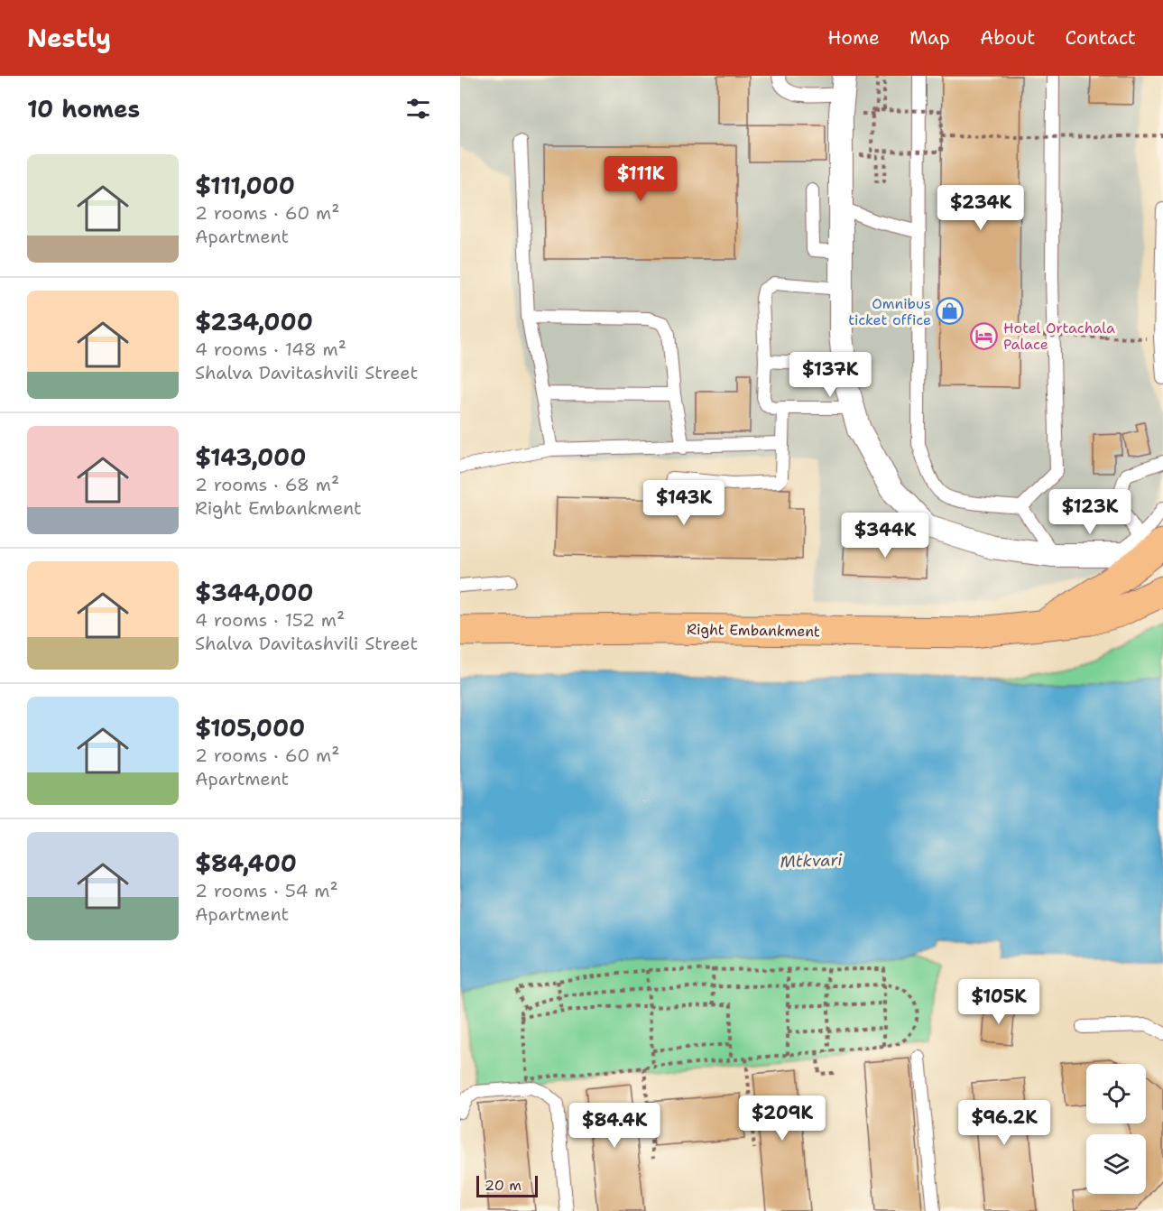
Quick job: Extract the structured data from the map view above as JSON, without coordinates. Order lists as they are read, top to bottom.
{
  "streets": {
    "highway": ["Right Embankment"]
  },
  "water": ["Mtkvari"],
  "places": {
    "shop": ["Omnibus ticket office"],
    "hotel": ["Hotel Ortachala Palace"]
  },
  "scale_bar": "20 m",
  "page": {
    "header": "Nestly",
    "nav": [
      "Home",
      "Map",
      "About",
      "Contact"
    ],
    "heading": "10 homes",
    "list": [
      {
        "name": "$111,000",
        "note": "2 rooms · 60 m² · Apartment"
      },
      {
        "name": "$234,000",
        "note": "4 rooms · 148 m² · Shalva Davitashvili Street"
      },
      {
        "name": "$143,000",
        "note": "2 rooms · 68 m² · Right Embankment"
      },
      {
        "name": "$344,000",
        "note": "4 rooms · 152 m² · Shalva Davitashvili Street"
      },
      {
        "name": "$105,000",
        "note": "2 rooms · 60 m² · Apartment"
      },
      {
        "name": "$84,400",
        "note": "2 rooms · 54 m² · Apartment"
      }
    ],
    "price": [
      "$111K",
      "$234K",
      "$137K",
      "$143K",
      "$123K",
      "$344K",
      "$105K",
      "$209K",
      "$96.2K",
      "$84.4K"
    ],
    "scale": "20 m"
  }
}
